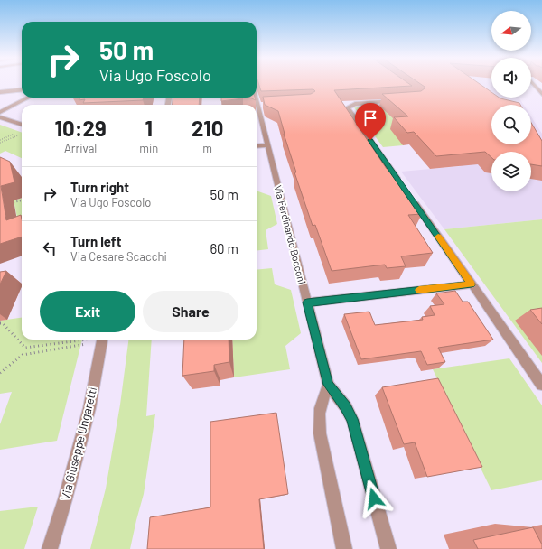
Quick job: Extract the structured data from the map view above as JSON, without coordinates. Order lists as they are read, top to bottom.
{
  "streets": {
    "street": ["Via Ferdinando Bocconi", "Via Giuseppe Ungaretti"]
  },
  "north": "left",
  "page": {
    "turn": ["50 m", "Via Ugo Foscolo"],
    "eta": [
      "10:29",
      "Arrival",
      "1",
      "min",
      "210",
      "m"
    ],
    "list": [
      {
        "name": "Turn right",
        "note": "Via Ugo Foscolo",
        "value": "50 m"
      },
      {
        "name": "Turn left",
        "note": "Via Cesare Scacchi",
        "value": "60 m"
      }
    ],
    "buttons": ["Exit", "Share"]
  }
}
